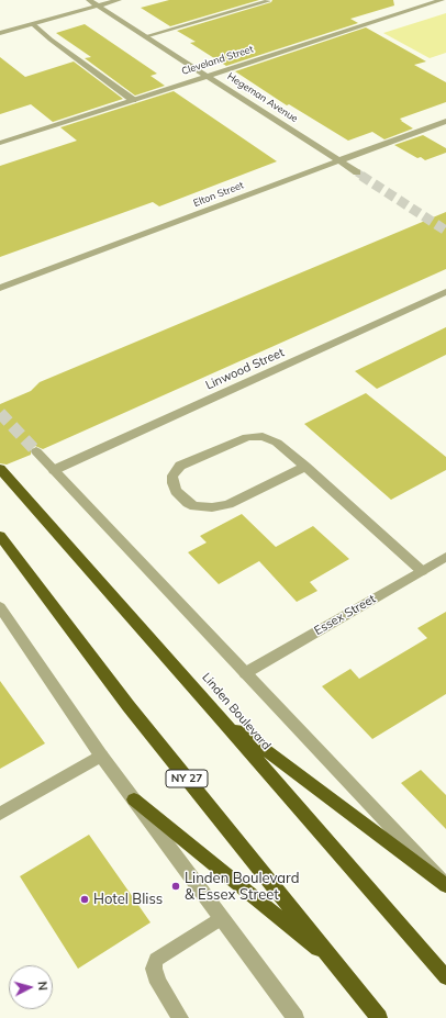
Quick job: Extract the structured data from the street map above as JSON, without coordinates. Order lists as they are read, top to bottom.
{
  "streets": {
    "highway": ["Linden Boulevard", "NY 27"],
    "street": [
      "Cleveland Street",
      "Hegeman Avenue",
      "Elton Street",
      "Linwood Street",
      "Essex Street"
    ]
  },
  "crossings": [
    ["Cleveland Street", "Hegeman Avenue"],
    ["Hegeman Avenue", "Elton Street"]
  ],
  "places": ["Linden Boulevard & Essex Street", "Hotel Bliss"],
  "north": "right"
}
